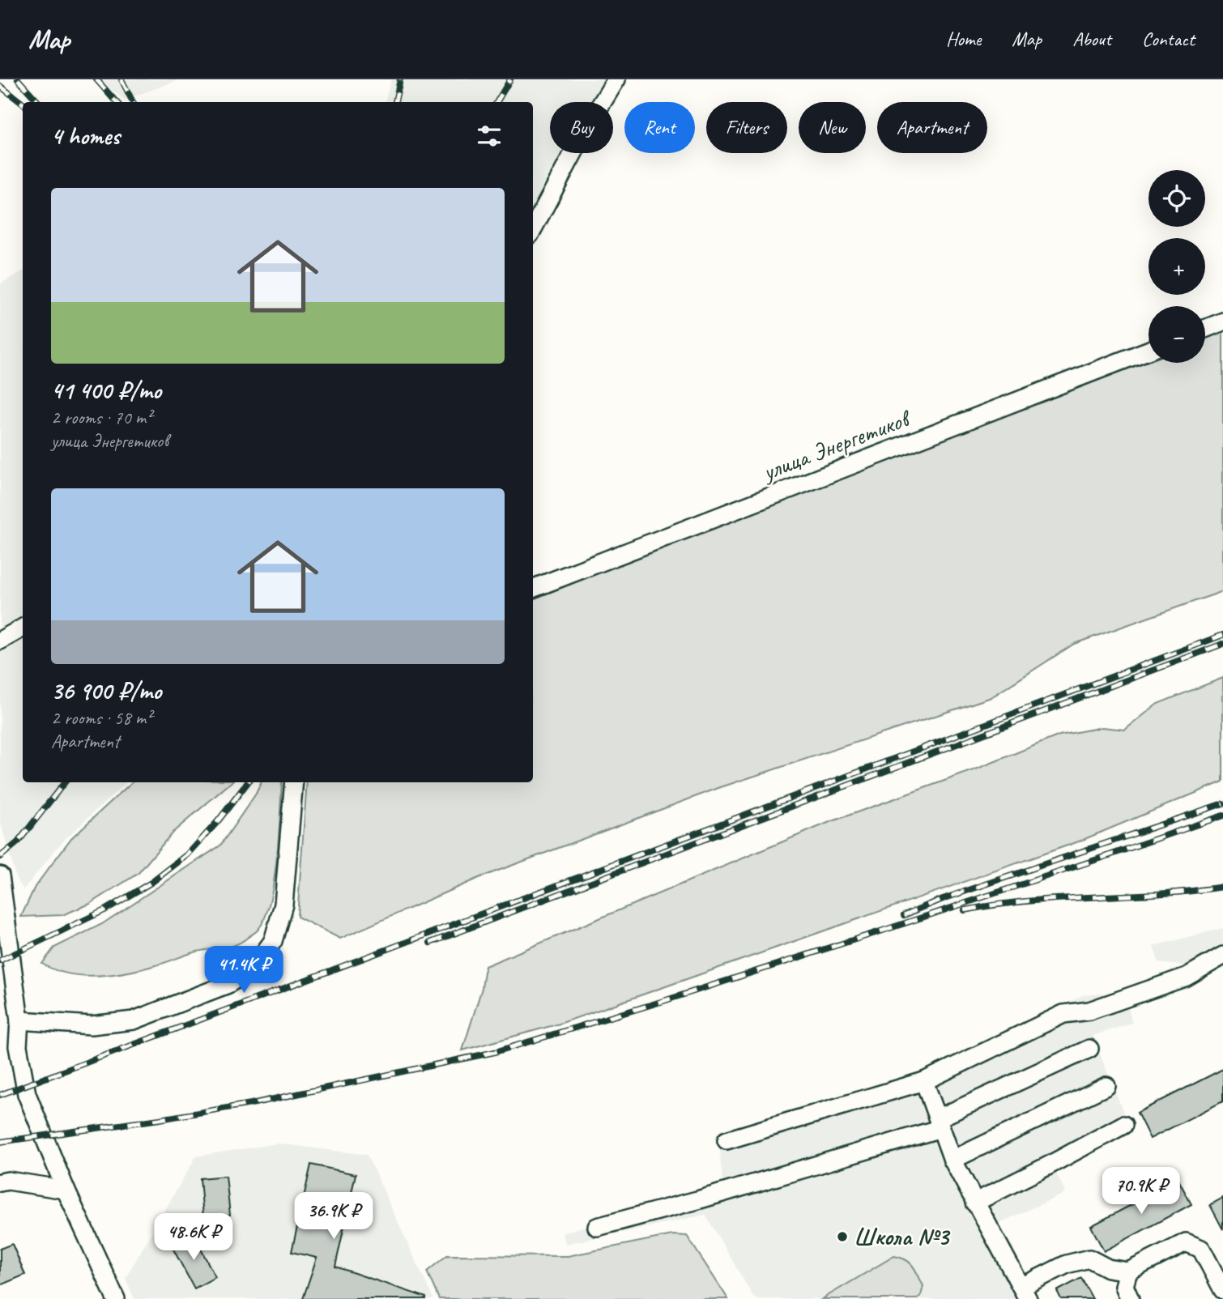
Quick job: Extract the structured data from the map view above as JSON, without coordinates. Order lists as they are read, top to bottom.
{
  "streets": {
    "street": ["улица Энергетиков"]
  },
  "places": ["Школа №3"],
  "page": {
    "header": "Map",
    "nav": [
      "Home",
      "Map",
      "About",
      "Contact"
    ],
    "chip": [
      "Buy",
      "Rent",
      "Filters",
      "New",
      "Apartment"
    ],
    "heading": "4 homes",
    "map_buttons": ["+", "−"],
    "list": [
      {
        "name": "41 400 ₽/mo",
        "note": "2 rooms · 70 m² · улица Энергетиков"
      },
      {
        "name": "36 900 ₽/mo",
        "note": "2 rooms · 58 m² · Apartment"
      }
    ],
    "price": [
      "41.4K ₽",
      "70.9K ₽",
      "36.9K ₽",
      "48.6K ₽"
    ]
  }
}
